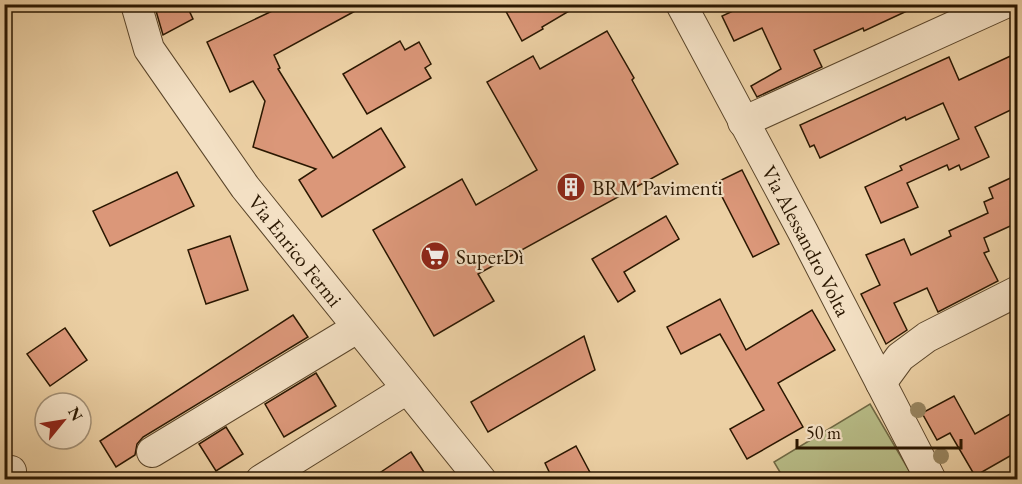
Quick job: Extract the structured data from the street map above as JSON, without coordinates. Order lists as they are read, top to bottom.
{
  "streets": {
    "street": ["Via Alessandro Volta", "Via Enrico Fermi"]
  },
  "places": {
    "building": ["BRM Pavimenti"],
    "supermarket": ["SuperDì"]
  },
  "scale_bar": "50 m",
  "north": "top right"
}
